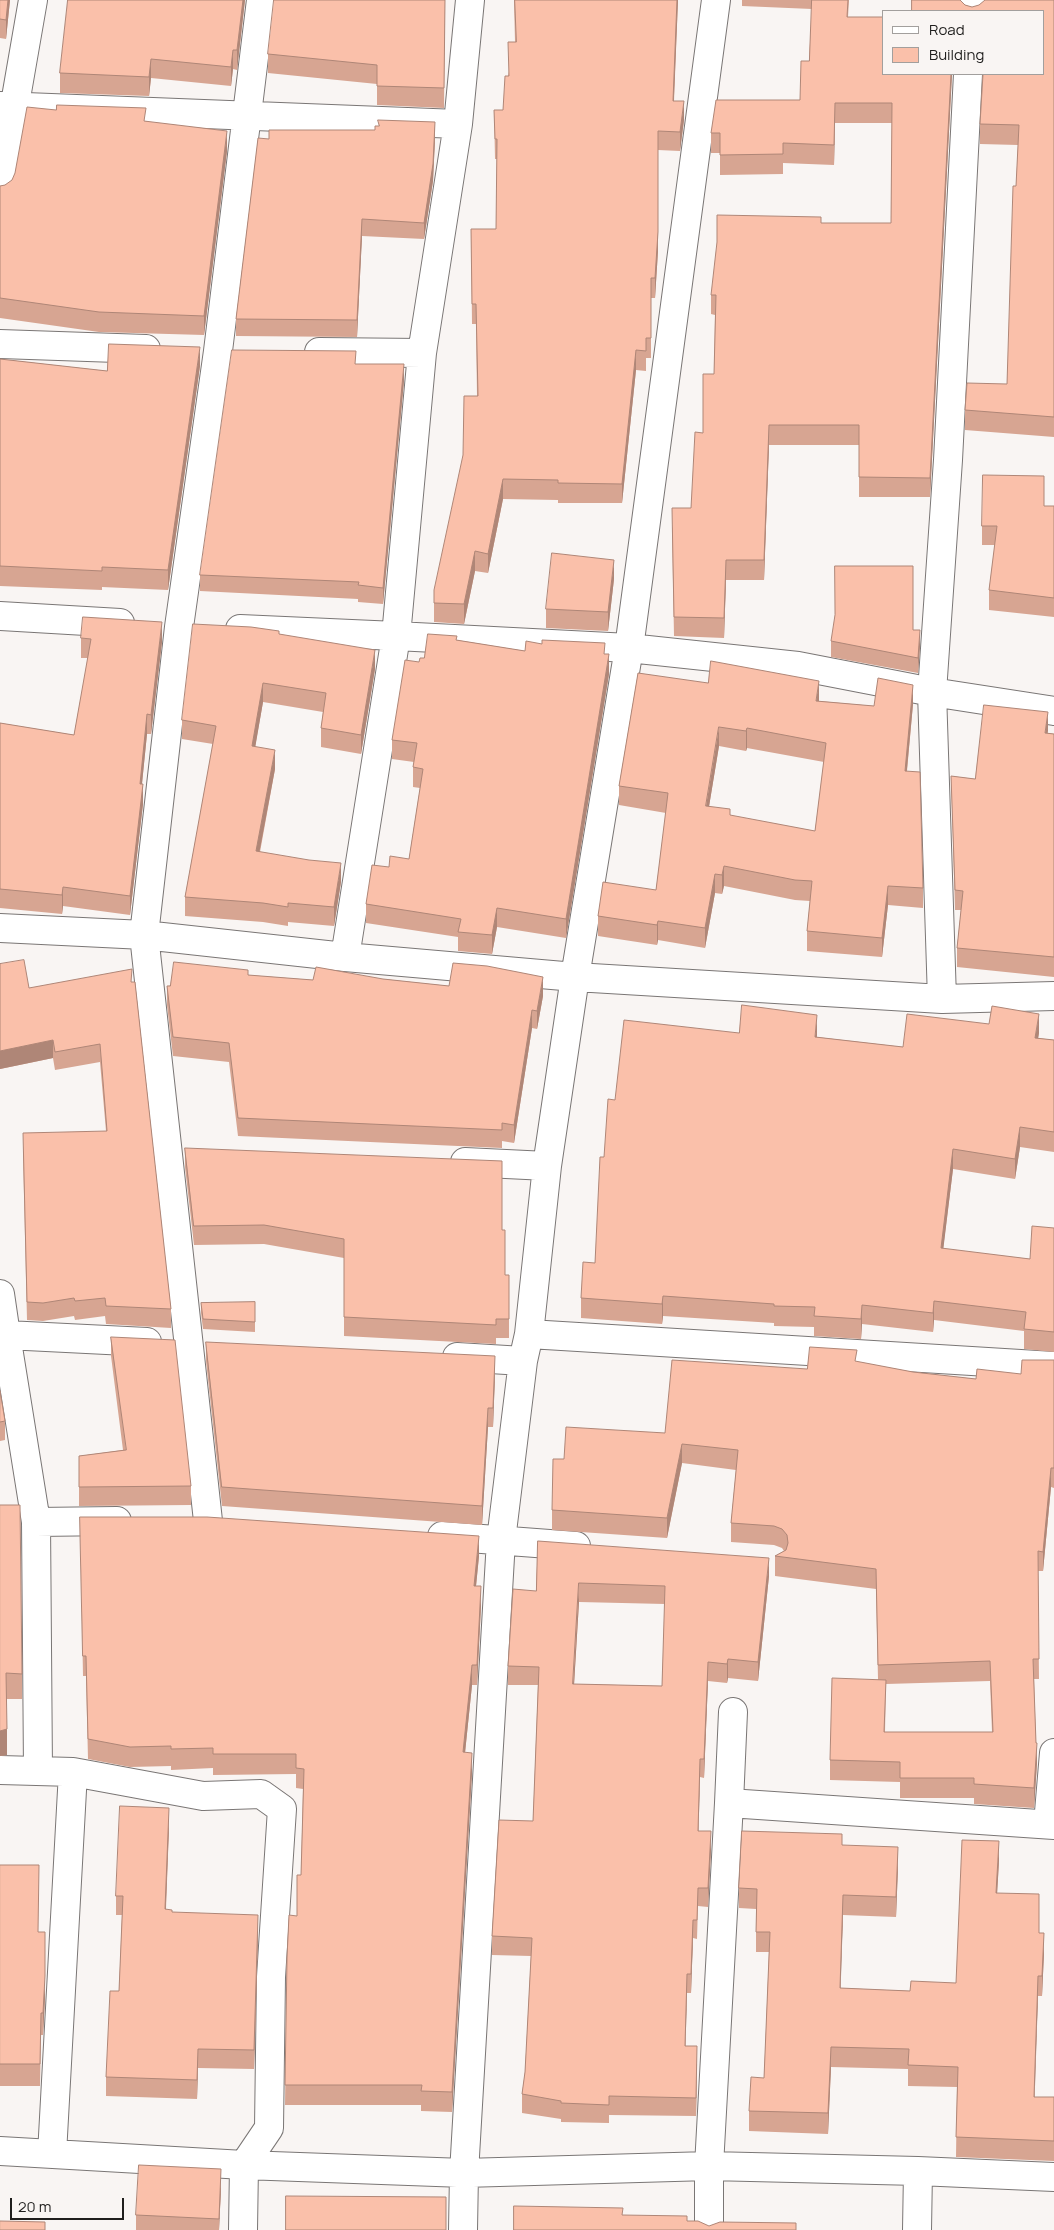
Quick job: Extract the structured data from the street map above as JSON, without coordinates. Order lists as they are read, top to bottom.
{
  "legend": ["Road", "Building"],
  "scale_bar": "20 m"
}
